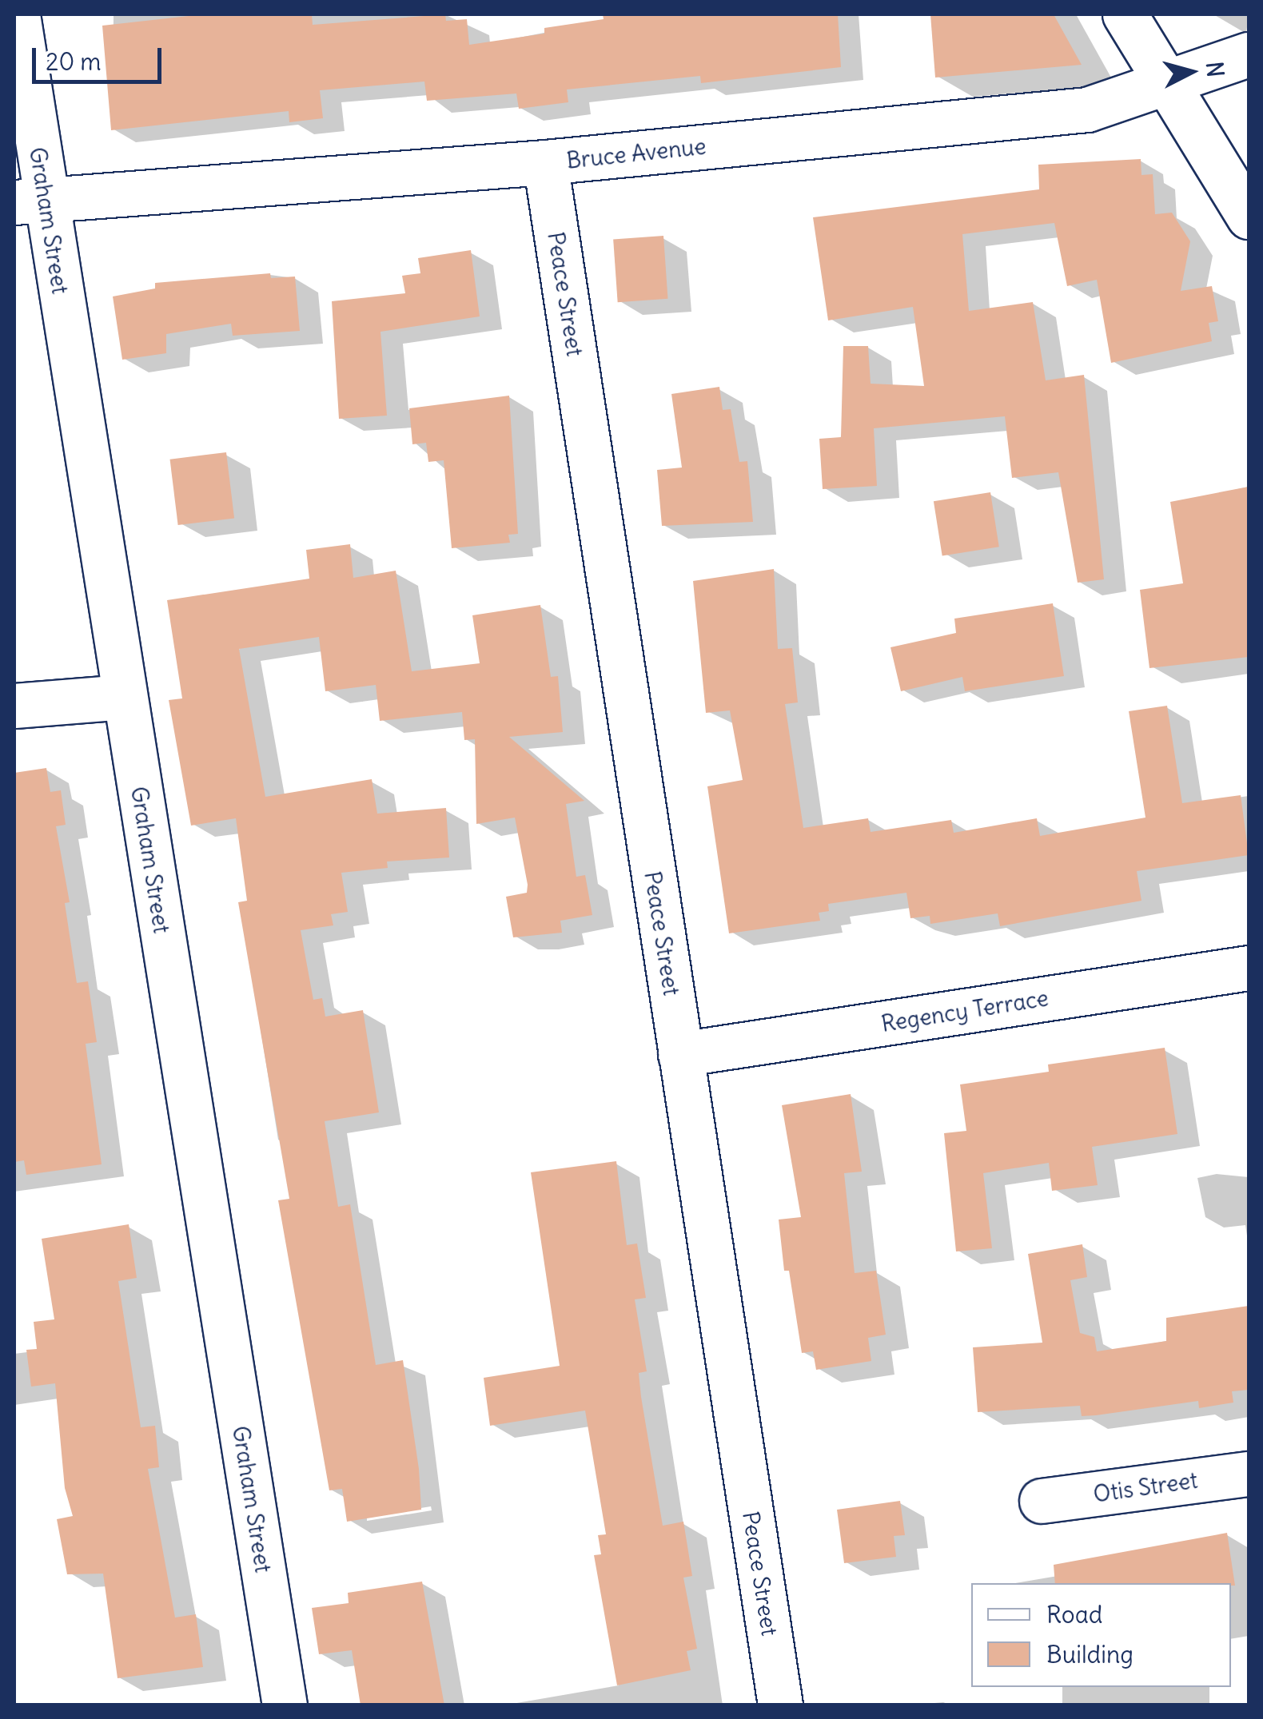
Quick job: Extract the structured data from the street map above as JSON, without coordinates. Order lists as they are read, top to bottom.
{
  "streets": {
    "street": [
      "Bruce Avenue",
      "Graham Street",
      "Peace Street",
      "Regency Terrace",
      "Otis Street"
    ]
  },
  "crossings": [
    ["Bruce Avenue", "Graham Street"],
    ["Bruce Avenue", "Peace Street"],
    ["Peace Street", "Regency Terrace"]
  ],
  "legend": ["Road", "Building"],
  "scale_bar": "20 m",
  "north": "right"
}
